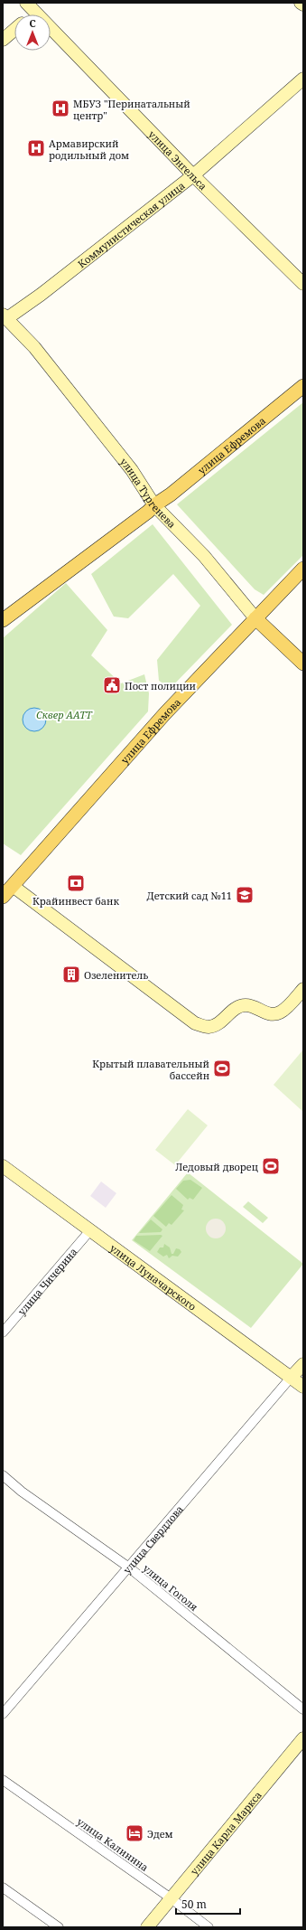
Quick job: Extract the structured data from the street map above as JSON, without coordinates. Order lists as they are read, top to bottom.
{
  "streets": {
    "main road": ["улица Ефремова", "улица Тургенева"],
    "street": [
      "улица Энгельса",
      "Коммунистическая улица",
      "улица Луначарского",
      "улица Чичерина",
      "улица Свердлова",
      "улица Гоголя",
      "улица Карла Маркса",
      "улица Калинина"
    ]
  },
  "crossings": [
    ["улица Энгельса", "Коммунистическая улица"],
    ["Коммунистическая улица", "улица Тургенева"],
    ["улица Ефремова", "улица Тургенева"],
    ["улица Луначарского", "улица Чичерина"],
    ["улица Луначарского", "улица Свердлова"],
    ["улица Свердлова", "улица Гоголя"],
    ["улица Карла Маркса", "улица Калинина"]
  ],
  "parks": ["Сквер ААТТ"],
  "places": {
    "hospital": ["МБУЗ \"Перинатальный центр\"", "Армавирский родильный дом"],
    "public building": ["Пост полиции"],
    "bank": ["Крайинвест банк"],
    "school or university": ["Детский сад №11"],
    "building": ["Озеленитель"],
    "sports": ["Крытый плавательный бассейн", "Ледовый дворец"],
    "hotel": ["Эдем"]
  },
  "scale_bar": "50 m",
  "north": "top"
}
